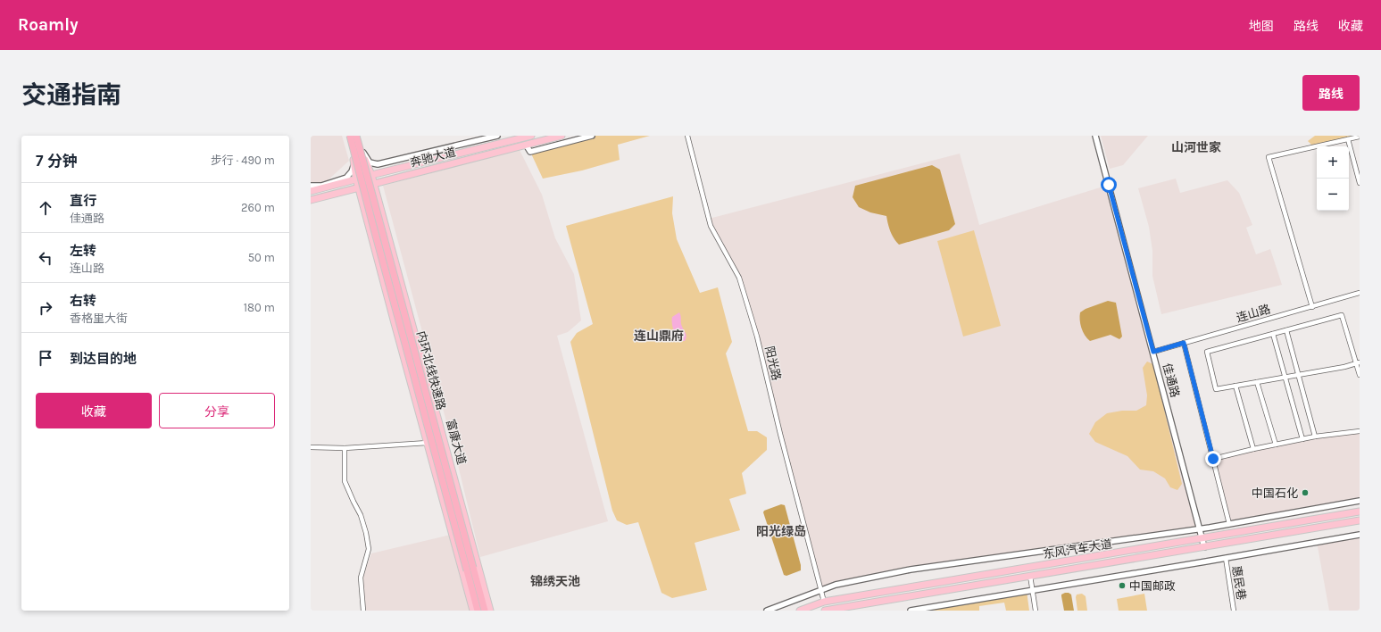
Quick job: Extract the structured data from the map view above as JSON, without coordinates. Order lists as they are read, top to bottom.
{
  "streets": {
    "highway": ["内环北线快速路"],
    "main road": ["奔驰大道", "富康大道", "东风汽车大道"],
    "street": [
      "连山路",
      "阳光路",
      "佳通路",
      "惠民巷"
    ]
  },
  "crossings": [
    ["奔驰大道", "富康大道"],
    ["连山路", "佳通路"],
    ["阳光路", "东风汽车大道"],
    ["内环北线快速路", "富康大道"],
    ["佳通路", "东风汽车大道"]
  ],
  "districts": [
    "山河世家",
    "连山鼎府",
    "阳光绿岛",
    "锦绣天池"
  ],
  "places": ["中国石化", "中国邮政"],
  "page": {
    "header": "Roamly",
    "nav": ["地图", "路线", "收藏"],
    "title": "交通指南",
    "buttons": [
      "路线",
      ["收藏", "分享"]
    ],
    "heading": ["7 分钟", "步行 · 490 m"],
    "map_buttons": ["+", "−"],
    "list": [
      ["直行", "佳通路", "260 m"],
      ["左转", "连山路", "50 m"],
      ["右转", "香格里大街", "180 m"],
      "到达目的地"
    ]
  }
}
